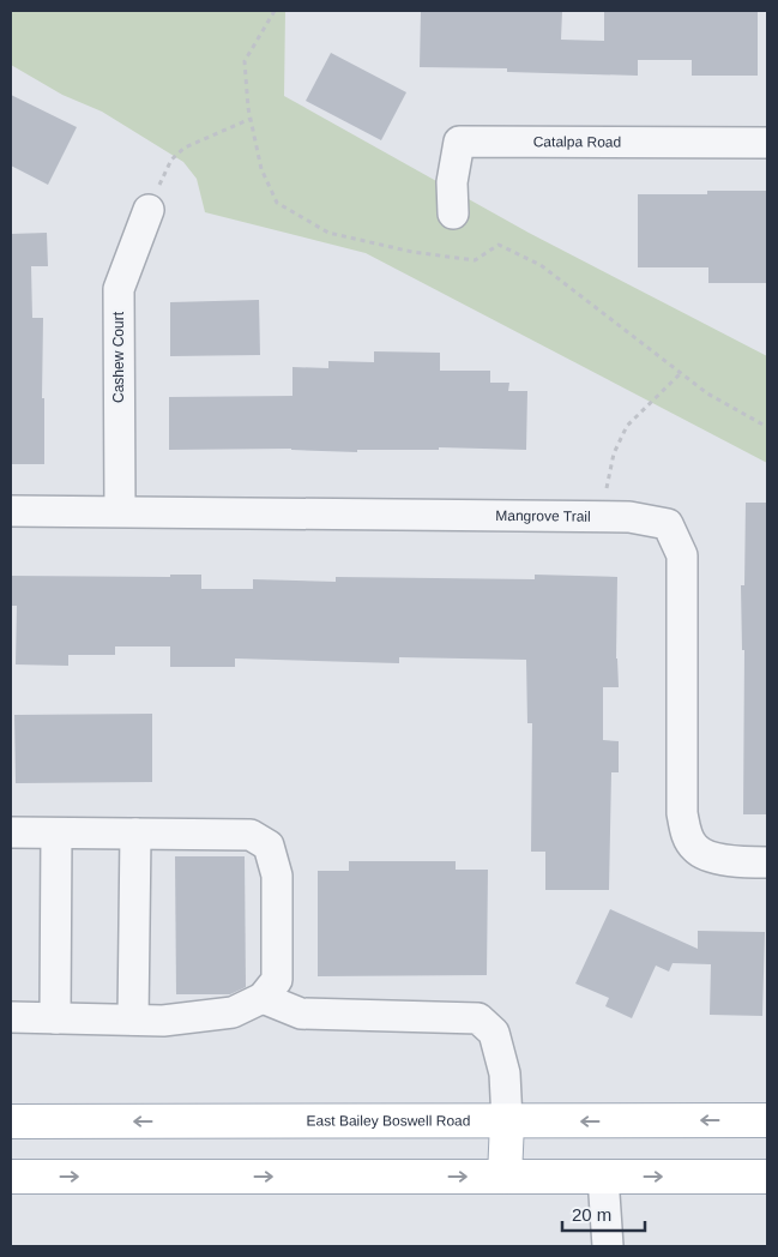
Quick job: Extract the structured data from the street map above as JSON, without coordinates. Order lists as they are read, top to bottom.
{
  "streets": {
    "main road": ["East Bailey Boswell Road"],
    "street": ["Catalpa Road", "Cashew Court", "Mangrove Trail"]
  },
  "crossings": [
    ["Cashew Court", "Mangrove Trail"]
  ],
  "scale_bar": "20 m"
}
